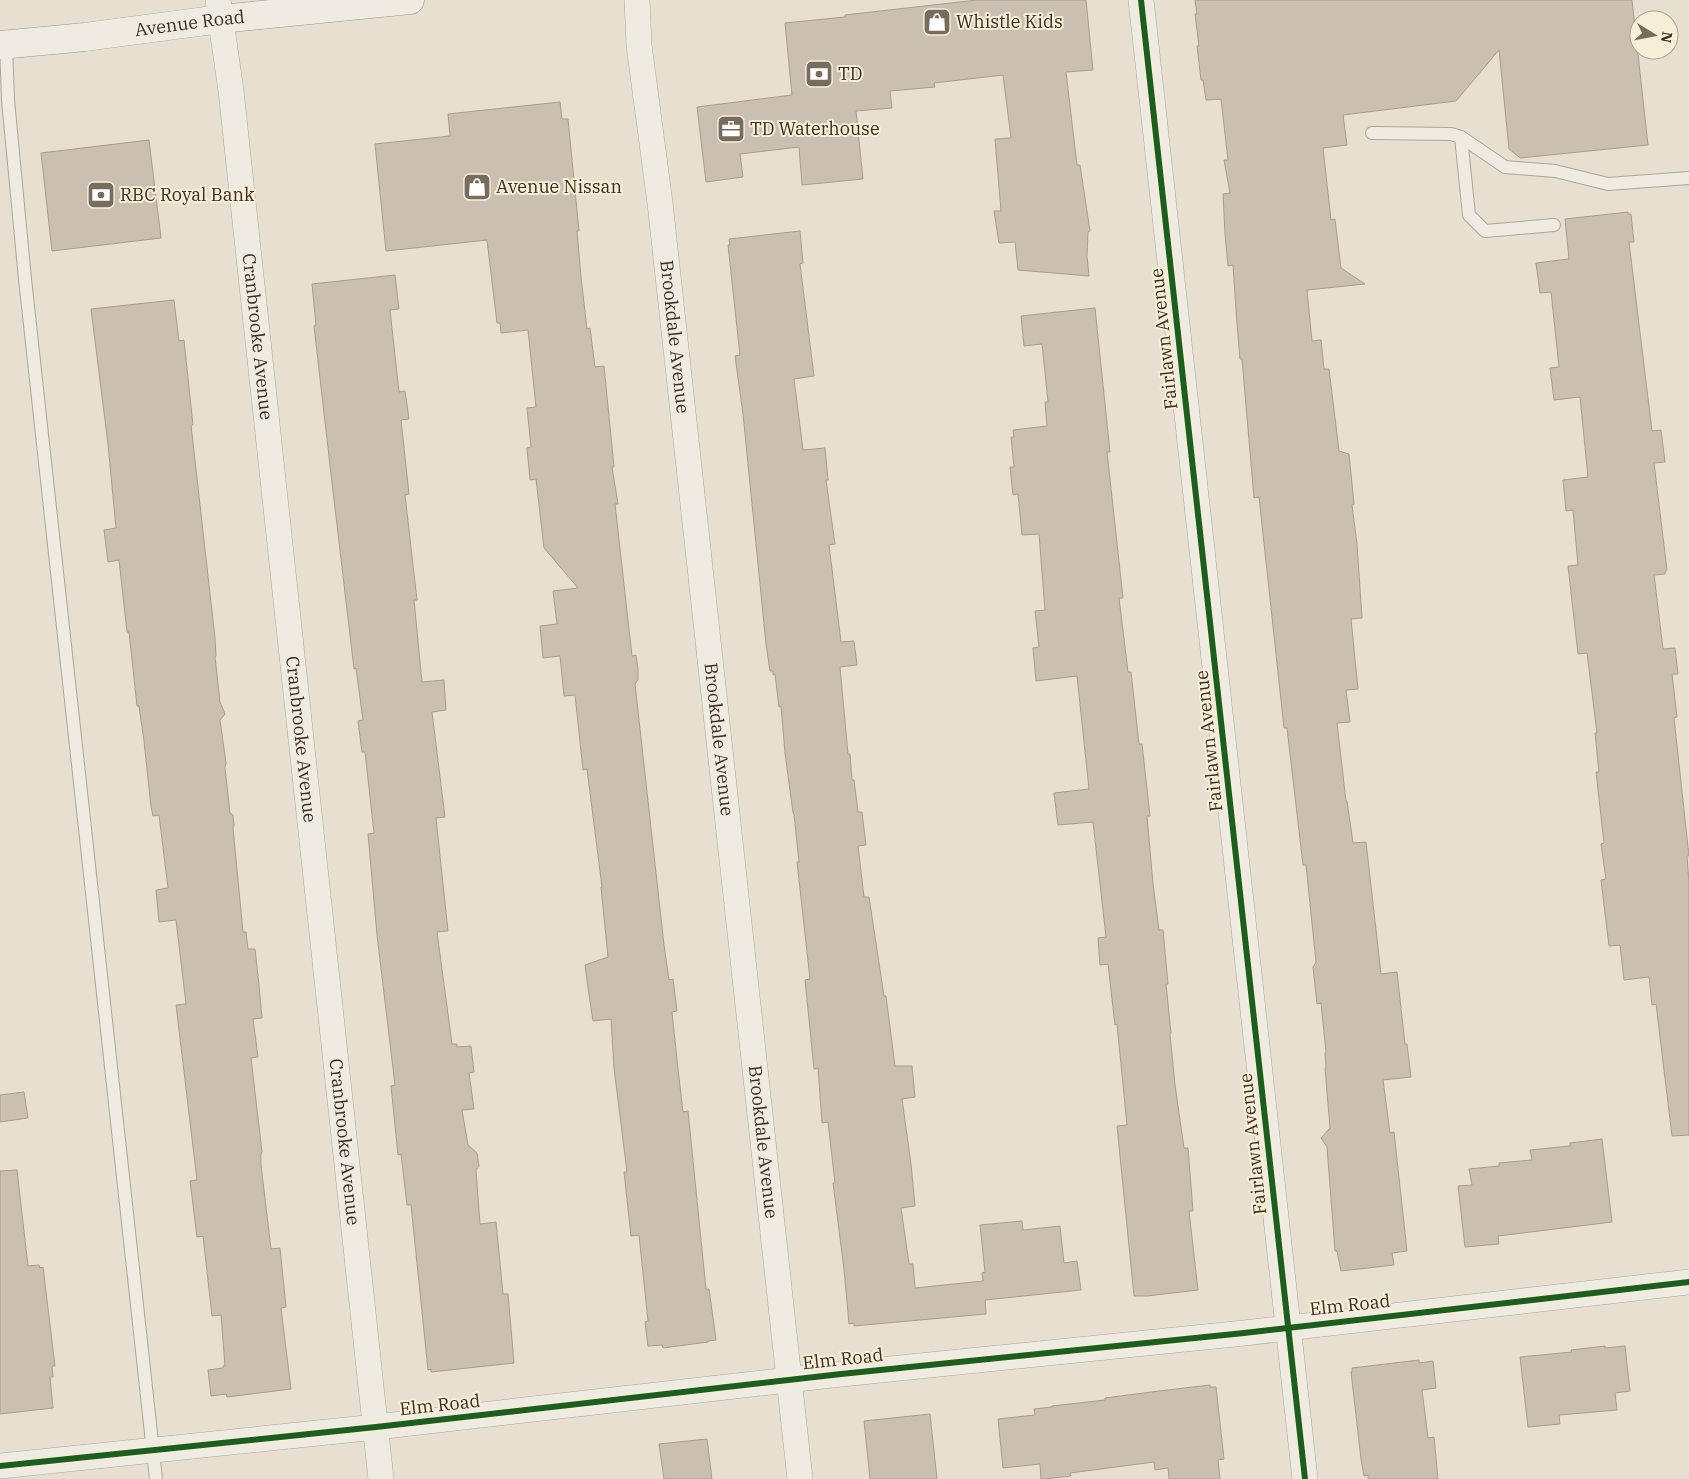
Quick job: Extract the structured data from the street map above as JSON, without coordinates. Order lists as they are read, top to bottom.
{
  "streets": {
    "main road": ["Avenue Road"],
    "street": [
      "Cranbrooke Avenue",
      "Brookdale Avenue",
      "Fairlawn Avenue",
      "Elm Road"
    ]
  },
  "crossings": [
    ["Avenue Road", "Cranbrooke Avenue"],
    ["Cranbrooke Avenue", "Elm Road"],
    ["Brookdale Avenue", "Elm Road"],
    ["Fairlawn Avenue", "Elm Road"]
  ],
  "places": {
    "shop": ["Whistle Kids", "Avenue Nissan"],
    "bank": ["TD", "RBC Royal Bank"],
    "office": ["TD Waterhouse"]
  },
  "north": "right"
}
